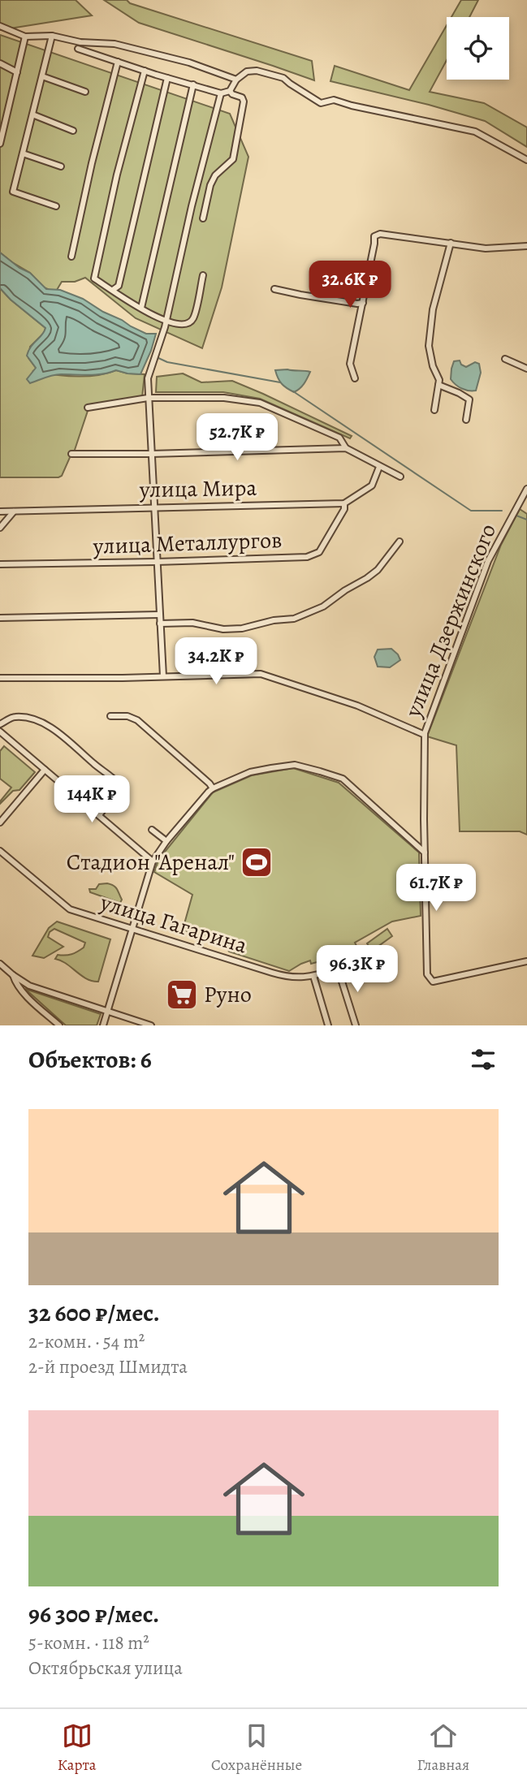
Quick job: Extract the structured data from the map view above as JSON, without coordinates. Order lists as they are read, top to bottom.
{
  "streets": {
    "street": [
      "улица Мира",
      "улица Металлургов",
      "улица Дзержинского",
      "улица Гагарина"
    ]
  },
  "crossings": [
    ["улица Мира", "улица Металлургов"]
  ],
  "places": {
    "sports": ["Стадион \"Аренал\""],
    "supermarket": ["Руно"]
  },
  "page": {
    "price": [
      "32.6K ₽",
      "52.7K ₽",
      "34.2K ₽",
      "144K ₽",
      "61.7K ₽",
      "96.3K ₽"
    ],
    "heading": "Объектов: 6",
    "list": [
      {
        "name": "32 600 ₽/мес.",
        "note": "2-комн. · 54 m² · 2-й проезд Шмидта"
      },
      {
        "name": "96 300 ₽/мес.",
        "note": "5-комн. · 118 m² · Октябрьская улица"
      }
    ],
    "tabs": ["Карта", "Сохранённые", "Главная"]
  }
}
